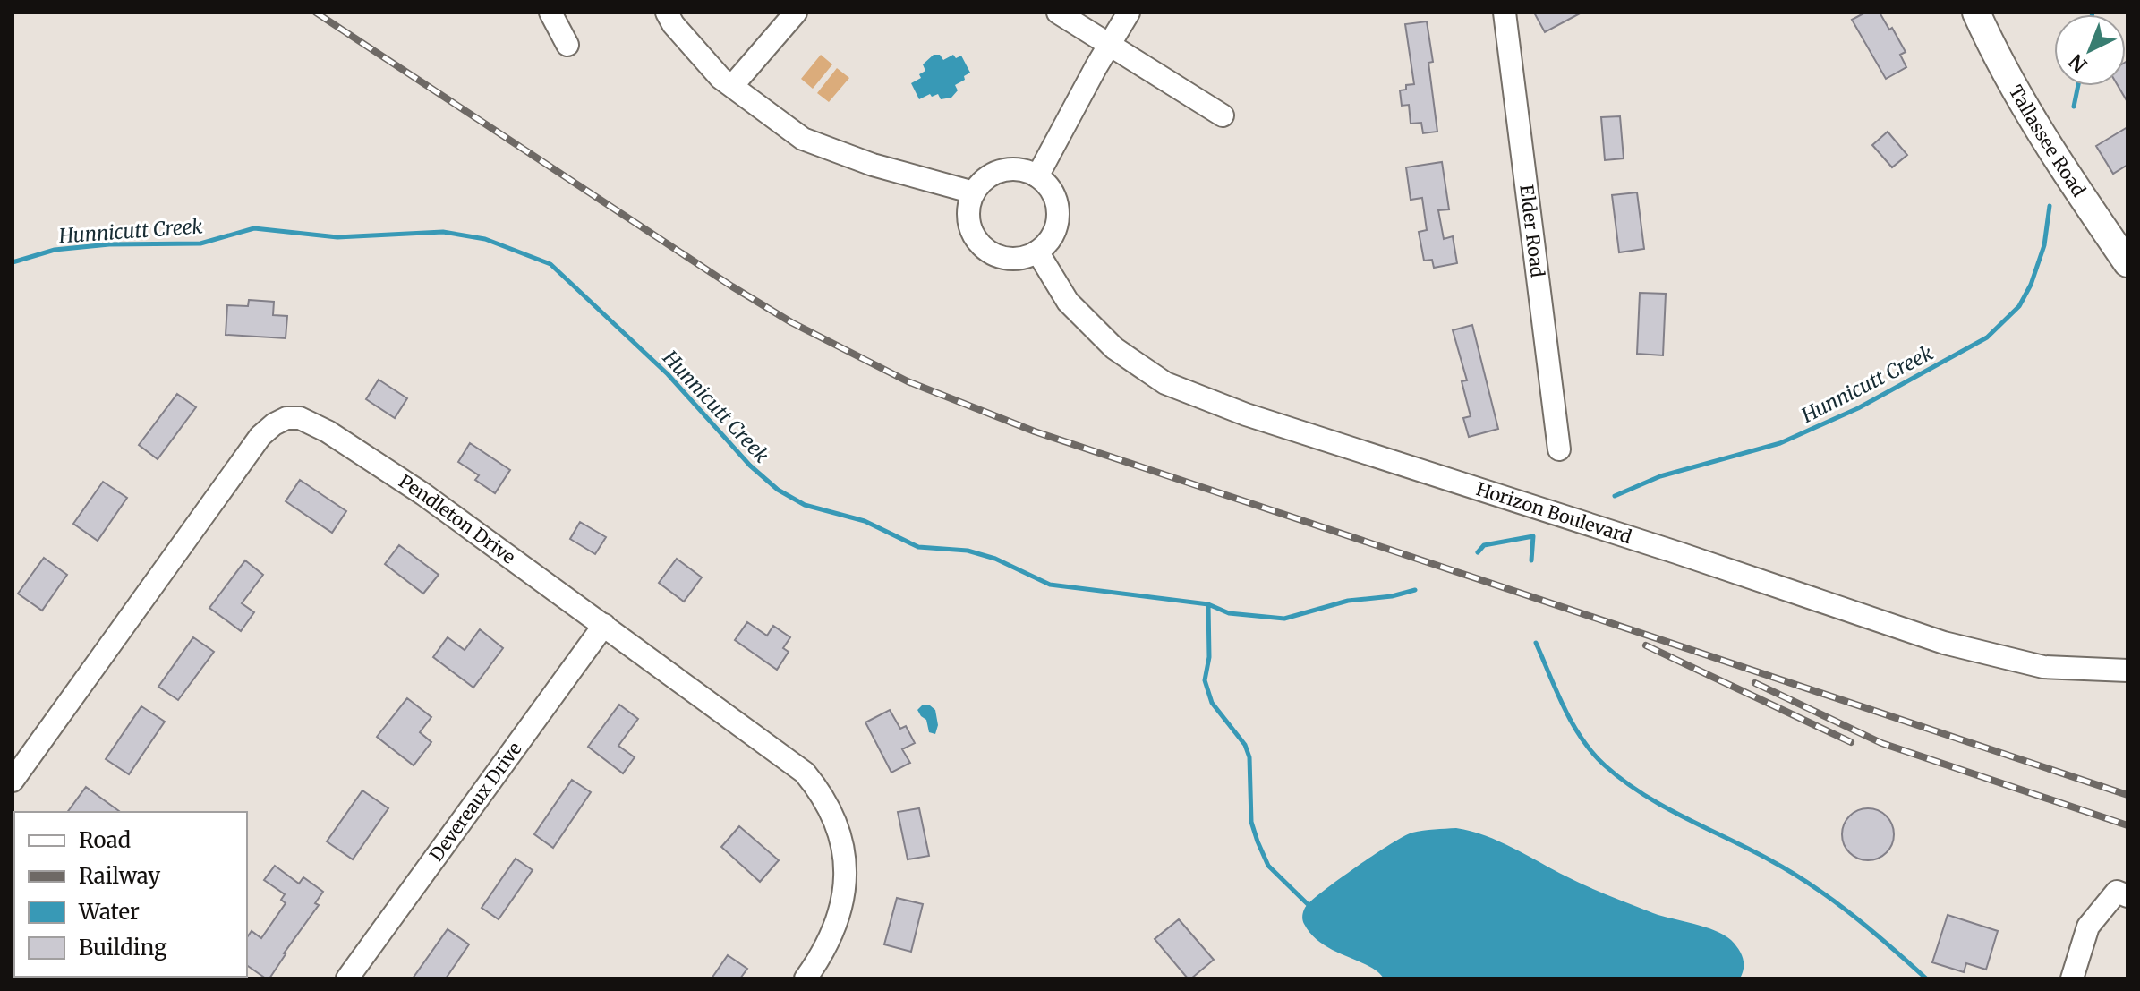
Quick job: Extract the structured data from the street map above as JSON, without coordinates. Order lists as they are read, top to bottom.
{
  "streets": {
    "main road": ["Tallassee Road"],
    "street": [
      "Elder Road",
      "Horizon Boulevard",
      "Pendleton Drive",
      "Devereaux Drive"
    ]
  },
  "crossings": [
    ["Pendleton Drive", "Devereaux Drive"]
  ],
  "water": ["Hunnicutt Creek"],
  "legend": [
    "Road",
    "Railway",
    "Water",
    "Building"
  ],
  "north": "bottom left"
}
